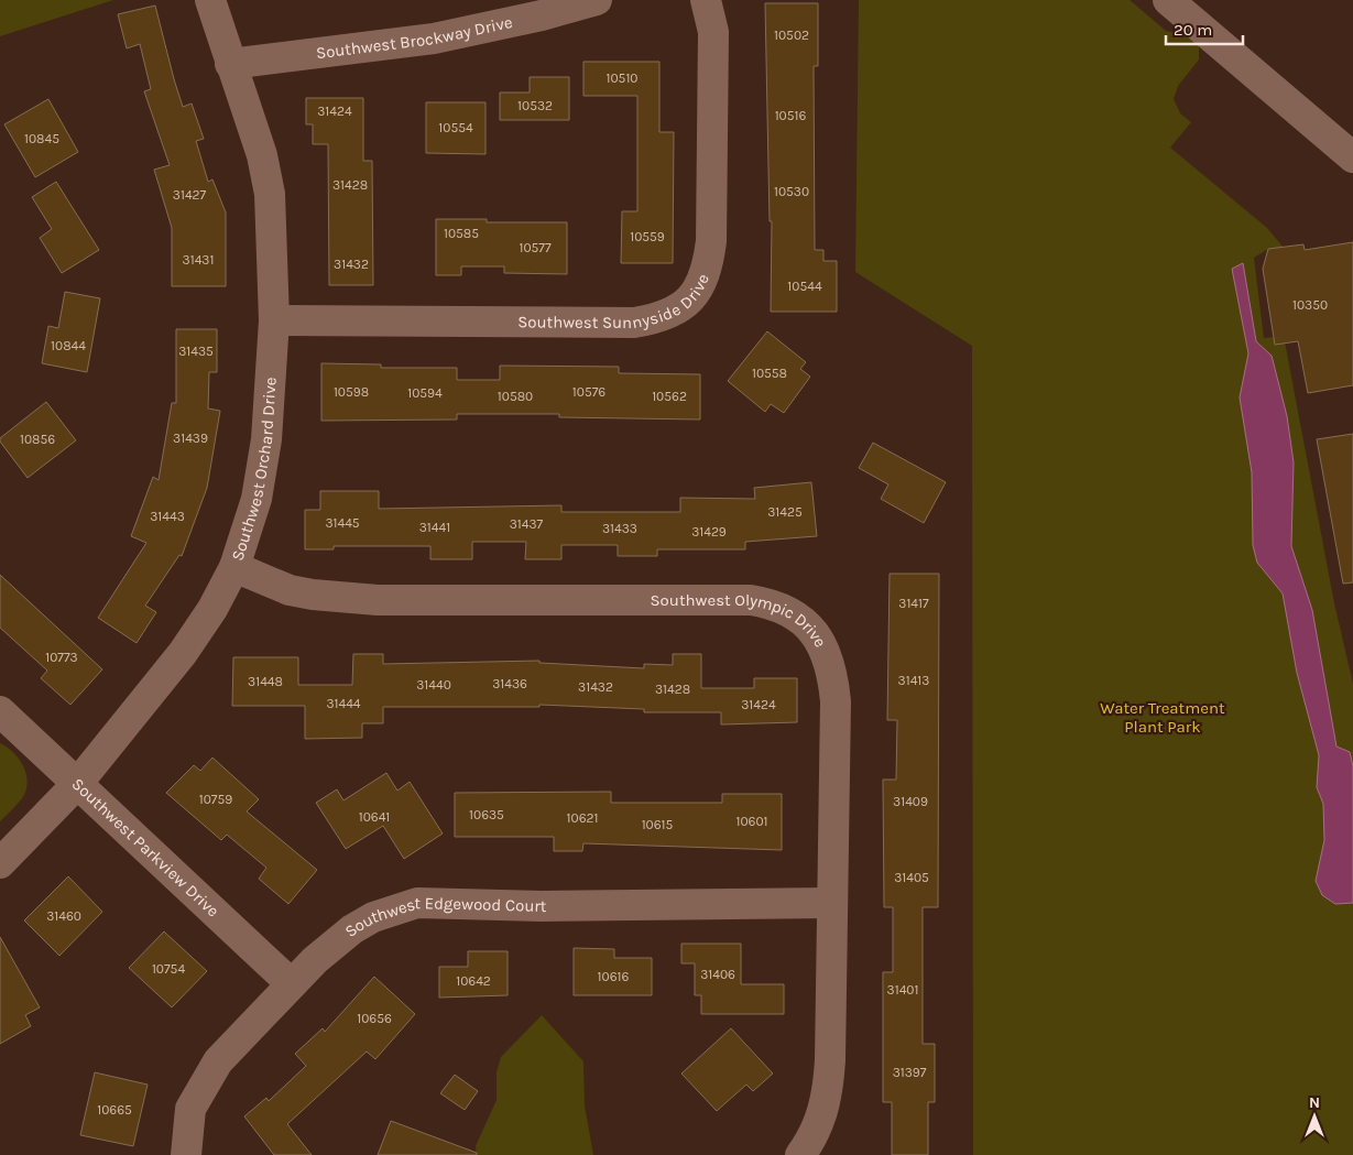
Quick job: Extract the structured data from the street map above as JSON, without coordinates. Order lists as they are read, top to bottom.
{
  "streets": {
    "street": [
      "Southwest Brockway Drive",
      "Southwest Sunnyside Drive",
      "Southwest Orchard Drive",
      "Southwest Olympic Drive",
      "Southwest Parkview Drive",
      "Southwest Edgewood Court"
    ]
  },
  "crossings": [
    ["Southwest Brockway Drive", "Southwest Orchard Drive"],
    ["Southwest Sunnyside Drive", "Southwest Orchard Drive"],
    ["Southwest Orchard Drive", "Southwest Olympic Drive"],
    ["Southwest Orchard Drive", "Southwest Parkview Drive"],
    ["Southwest Olympic Drive", "Southwest Edgewood Court"],
    ["Southwest Parkview Drive", "Southwest Edgewood Court"]
  ],
  "parks": ["Water Treatment Plant Park"],
  "house_numbers": [
    "10502",
    "10510",
    "10532",
    "31424",
    "10516",
    "10554",
    "10845",
    "31428",
    "10530",
    "31427",
    "10585",
    "10559",
    "10577",
    "31431",
    "31432",
    "10544",
    "10350",
    "10844",
    "31435",
    "10558",
    "10598",
    "10576",
    "10594",
    "10580",
    "10562",
    "31439",
    "10856",
    "31425",
    "31443",
    "31445",
    "31437",
    "31441",
    "31433",
    "31429",
    "31417",
    "10773",
    "31413",
    "31448",
    "31436",
    "31440",
    "31432",
    "31428",
    "31444",
    "31424",
    "10759",
    "31409",
    "10635",
    "10641",
    "10621",
    "10601",
    "10615",
    "31405",
    "31460",
    "10754",
    "31406",
    "10616",
    "10642",
    "31401",
    "10656",
    "31397",
    "10665"
  ],
  "scale_bar": "20 m",
  "north": "top"
}
